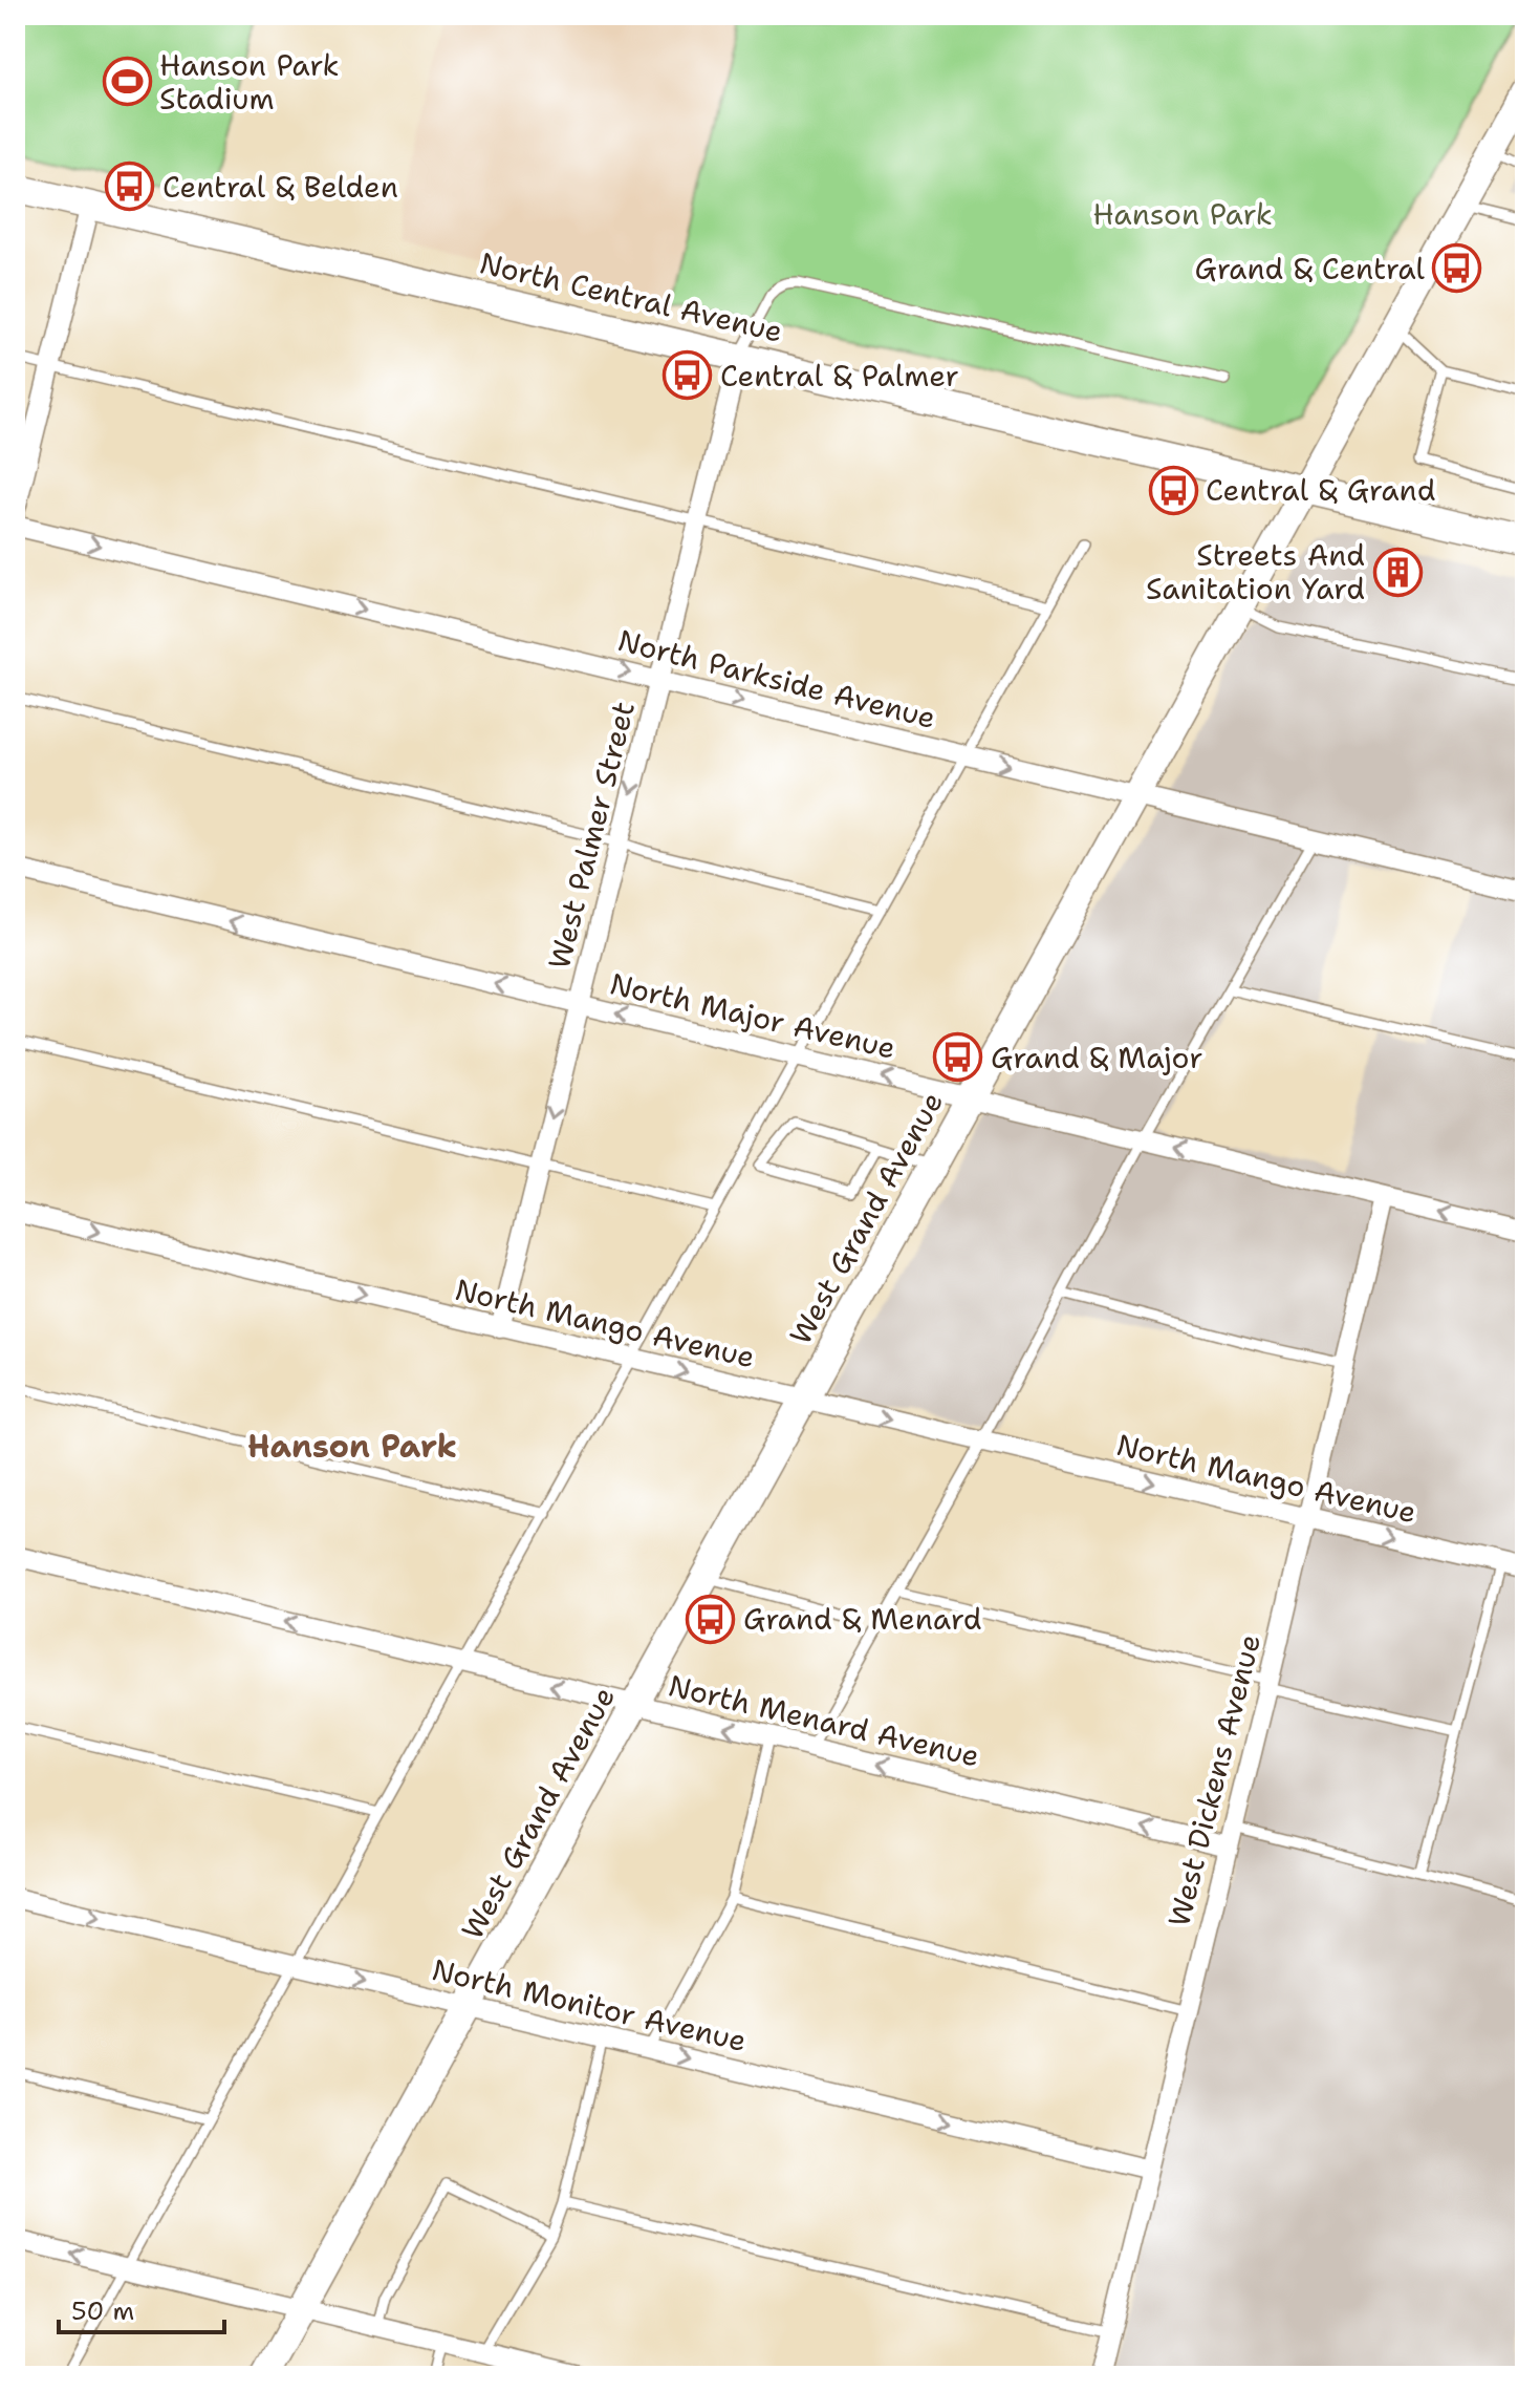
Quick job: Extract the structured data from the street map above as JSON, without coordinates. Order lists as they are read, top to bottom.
{
  "streets": {
    "main road": ["North Central Avenue", "West Grand Avenue"],
    "street": [
      "North Parkside Avenue",
      "West Palmer Street",
      "North Major Avenue",
      "North Mango Avenue",
      "North Menard Avenue",
      "West Dickens Avenue",
      "North Monitor Avenue"
    ]
  },
  "crossings": [
    ["North Central Avenue", "West Palmer Street"],
    ["North Central Avenue", "West Grand Avenue"],
    ["North Parkside Avenue", "West Palmer Street"],
    ["North Parkside Avenue", "West Grand Avenue"],
    ["West Palmer Street", "North Major Avenue"],
    ["West Palmer Street", "North Mango Avenue"],
    ["North Major Avenue", "West Grand Avenue"],
    ["North Major Avenue", "West Dickens Avenue"],
    ["West Grand Avenue", "North Mango Avenue"],
    ["West Grand Avenue", "North Menard Avenue"],
    ["West Grand Avenue", "North Monitor Avenue"],
    ["North Mango Avenue", "West Dickens Avenue"],
    ["North Menard Avenue", "West Dickens Avenue"],
    ["West Dickens Avenue", "North Monitor Avenue"]
  ],
  "one_way": [
    "North Parkside Avenue",
    "North Major Avenue",
    "North Mango Avenue",
    "North Menard Avenue",
    "North Monitor Avenue"
  ],
  "districts": ["Hanson Park"],
  "parks": ["Hanson Park"],
  "places": {
    "sports": ["Hanson Park Stadium"],
    "bus stop": [
      "Central & Belden",
      "Grand & Central",
      "Central & Palmer",
      "Central & Grand",
      "Grand & Major",
      "Grand & Menard"
    ],
    "building": ["Streets And Sanitation Yard"]
  },
  "scale_bar": "50 m"
}
